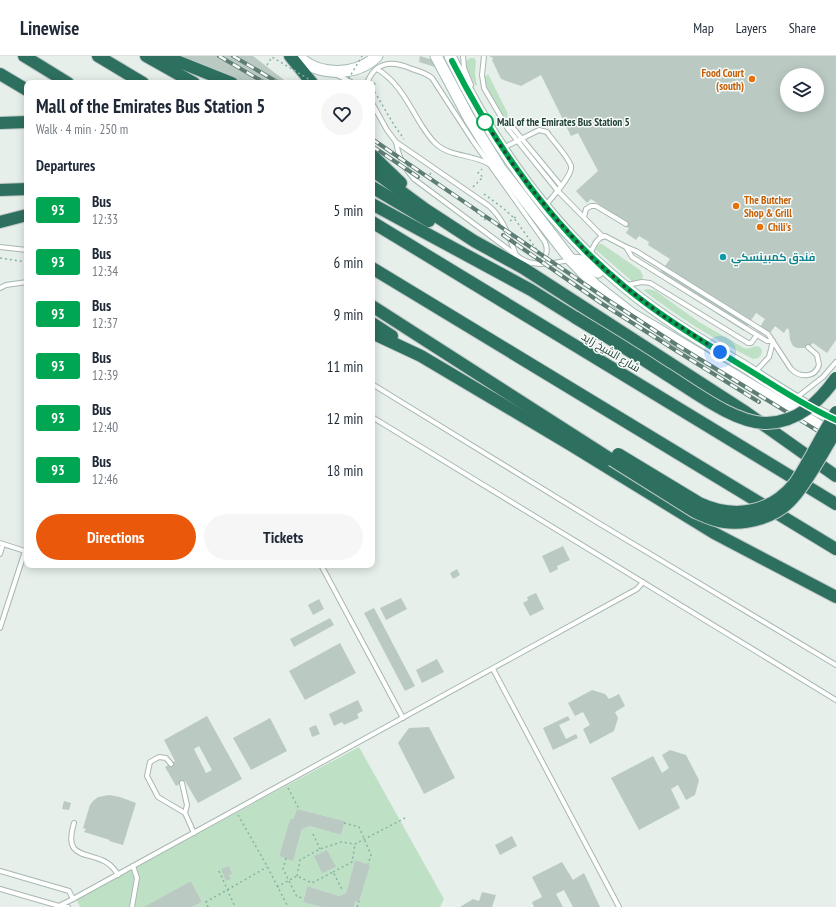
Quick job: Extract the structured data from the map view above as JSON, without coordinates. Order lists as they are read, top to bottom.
{
  "streets": {
    "highway": ["شارع الشيخ زايد"]
  },
  "places": [
    "Food Court (south)",
    "Mall of the Emirates Bus Station 5",
    "The Butcher Shop & Grill",
    "Chili's",
    "فندق كمبينسكي"
  ],
  "lines": ["bus line 93"],
  "page": {
    "header": "Linewise",
    "nav": ["Map", "Layers", "Share"],
    "heading": [
      ["Mall of the Emirates Bus Station 5", "Walk · 4 min · 250 m"],
      "Departures"
    ],
    "list": [
      {
        "mark": "93",
        "name": "Bus",
        "note": "12:33",
        "value": "5 min"
      },
      {
        "mark": "93",
        "name": "Bus",
        "note": "12:34",
        "value": "6 min"
      },
      {
        "mark": "93",
        "name": "Bus",
        "note": "12:37",
        "value": "9 min"
      },
      {
        "mark": "93",
        "name": "Bus",
        "note": "12:39",
        "value": "11 min"
      },
      {
        "mark": "93",
        "name": "Bus",
        "note": "12:40",
        "value": "12 min"
      },
      {
        "mark": "93",
        "name": "Bus",
        "note": "12:46",
        "value": "18 min"
      }
    ],
    "buttons": ["Directions", "Tickets"]
  }
}
